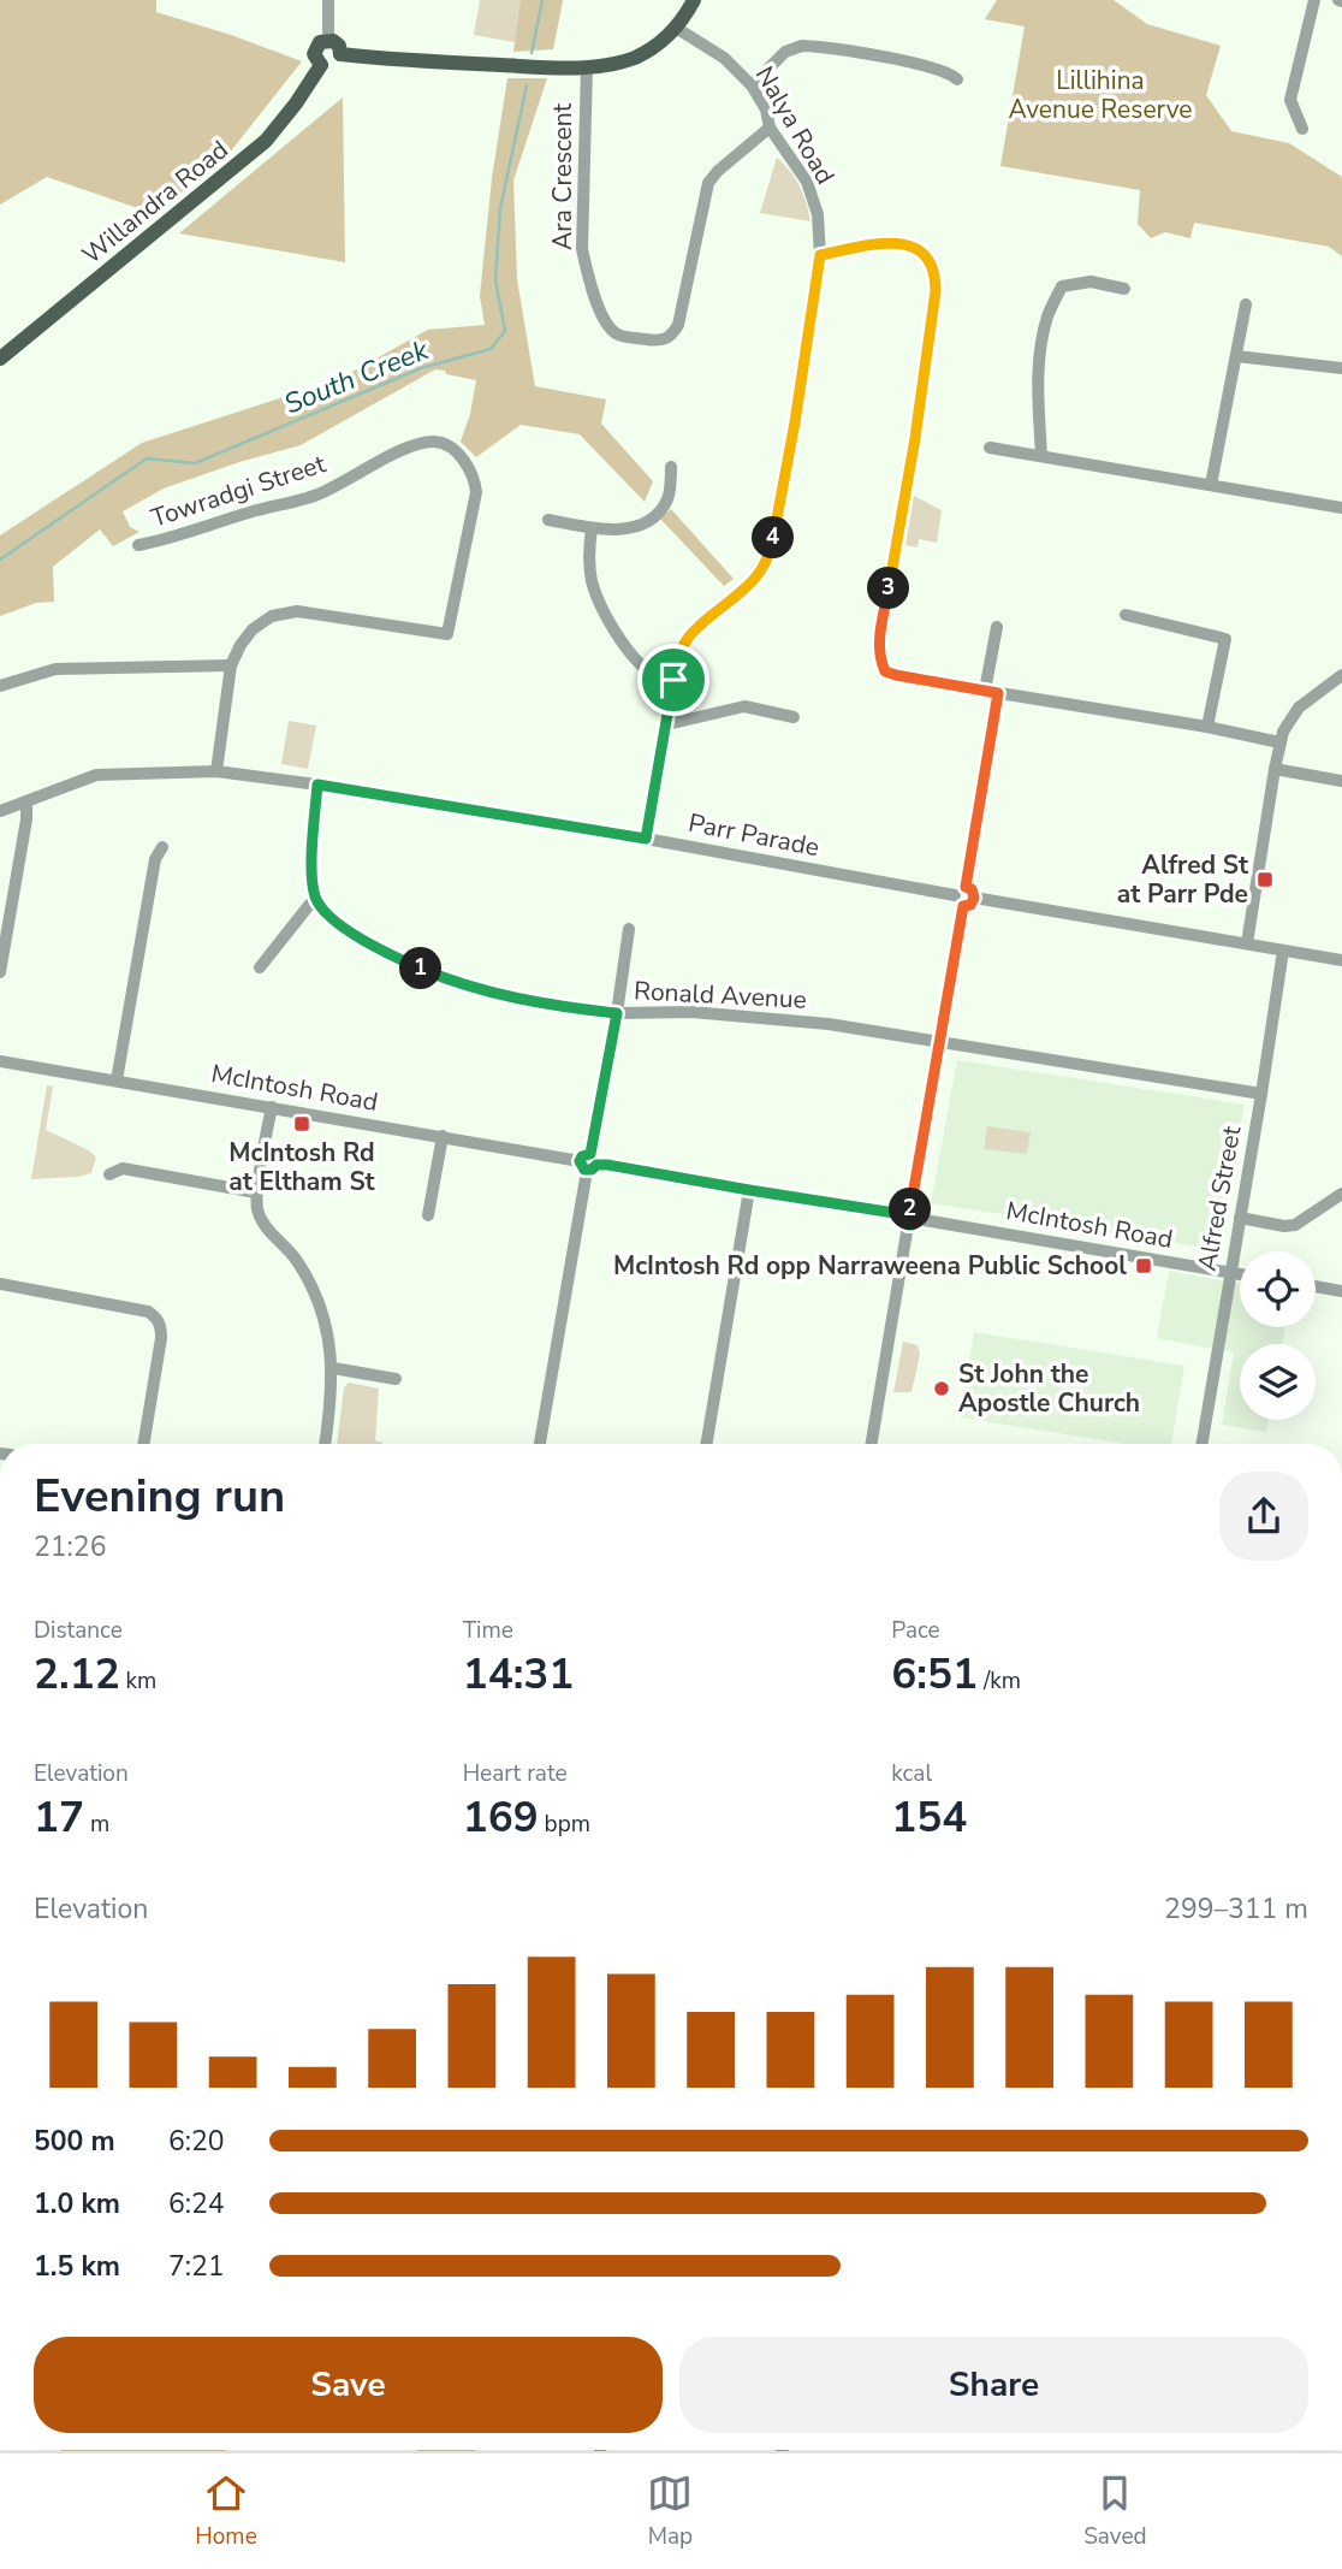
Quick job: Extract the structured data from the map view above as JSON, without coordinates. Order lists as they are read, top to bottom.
{
  "streets": {
    "main road": ["Willandra Road"],
    "street": [
      "Nalya Road",
      "Ara Crescent",
      "Towradgi Street",
      "Parr Parade",
      "Ronald Avenue",
      "McIntosh Road",
      "Alfred Street"
    ]
  },
  "crossings": [
    ["Nalya Road", "Ara Crescent"],
    ["Nalya Road", "Parr Parade"],
    ["Towradgi Street", "Parr Parade"],
    ["Ronald Avenue", "Alfred Street"],
    ["McIntosh Road", "Alfred Street"]
  ],
  "water": ["South Creek"],
  "parks": ["Lillihina Avenue Reserve"],
  "places": {
    "transit": ["Alfred St at Parr Pde", "McIntosh Rd at Eltham St", "McIntosh Rd opp Narraweena Public School"],
    "other": ["St John the Apostle Church"]
  },
  "page": {
    "pins": [
      "4",
      "3",
      "1",
      "2"
    ],
    "heading": ["Evening run", "21:26"],
    "stats": [
      ["Distance", "2.12 km"],
      ["Time", "14:31"],
      ["Pace", "6:51 /km"],
      ["Elevation", "17 m"],
      ["Heart rate", "169 bpm"],
      ["kcal", "154"]
    ],
    "chart": ["Elevation", "299–311 m"],
    "list": [
      {
        "name": "500 m",
        "note": "6:20"
      },
      {
        "name": "1.0 km",
        "note": "6:24"
      },
      {
        "name": "1.5 km",
        "note": "7:21"
      }
    ],
    "buttons": ["Save", "Share"],
    "tabs": ["Home", "Map", "Saved"]
  }
}
